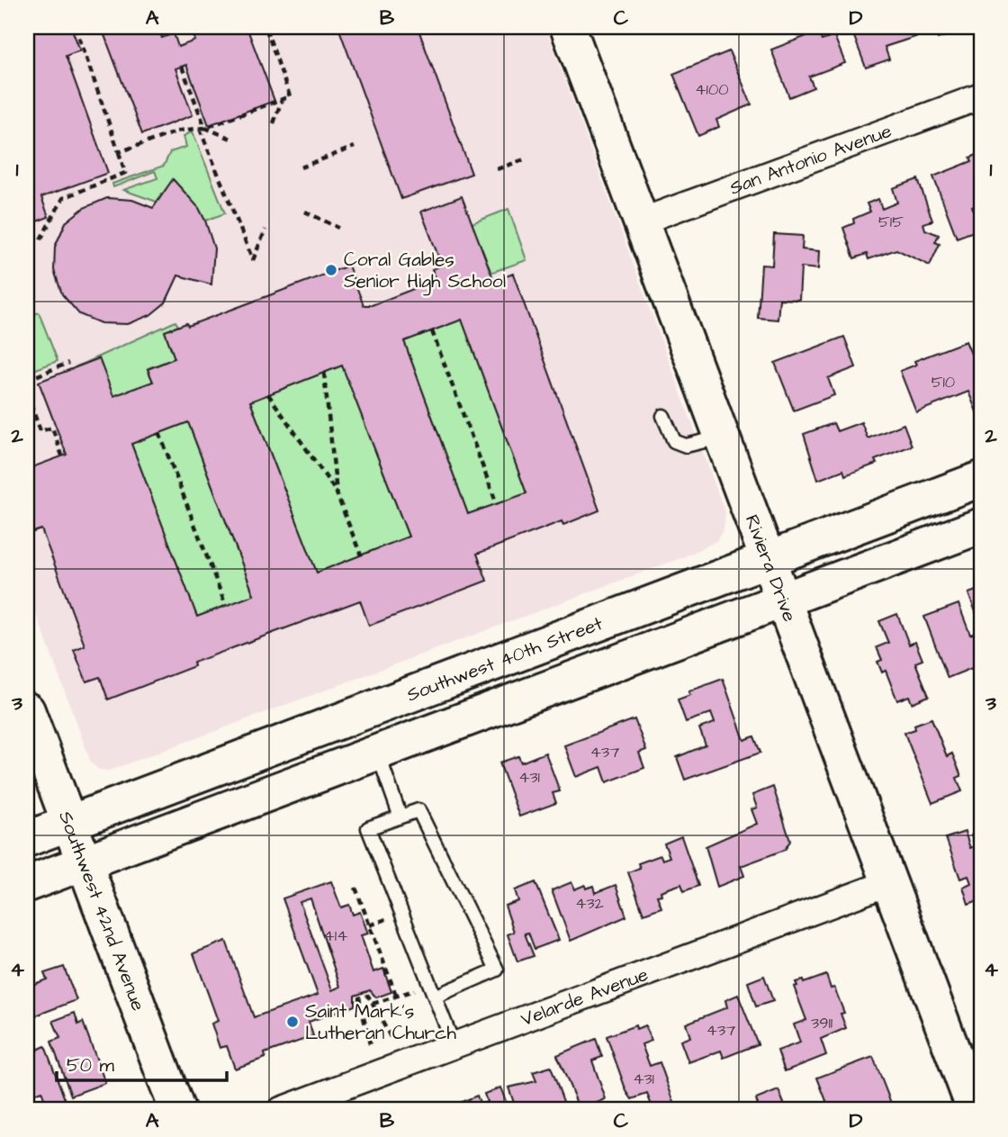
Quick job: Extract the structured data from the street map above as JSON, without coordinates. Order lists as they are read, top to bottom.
{
  "streets": {
    "main road": ["Riviera Drive", "Southwest 40th Street", "Southwest 42nd Avenue"],
    "street": ["San Antonio Avenue", "Velarde Avenue"]
  },
  "crossings": [
    ["San Antonio Avenue", "Riviera Drive"],
    ["Riviera Drive", "Southwest 40th Street"],
    ["Riviera Drive", "Velarde Avenue"],
    ["Southwest 40th Street", "Southwest 42nd Avenue"]
  ],
  "places": ["Coral Gables Senior High School", "Saint Mark's Lutheran Church"],
  "house_numbers": [
    "4100",
    "515",
    "510",
    "437",
    "431",
    "432",
    "414",
    "3911",
    "437",
    "431"
  ],
  "scale_bar": "50 m",
  "grid": {
    "columns": [
      "A",
      "B",
      "C",
      "D"
    ],
    "rows": [
      "1",
      "2",
      "3",
      "4"
    ]
  }
}
